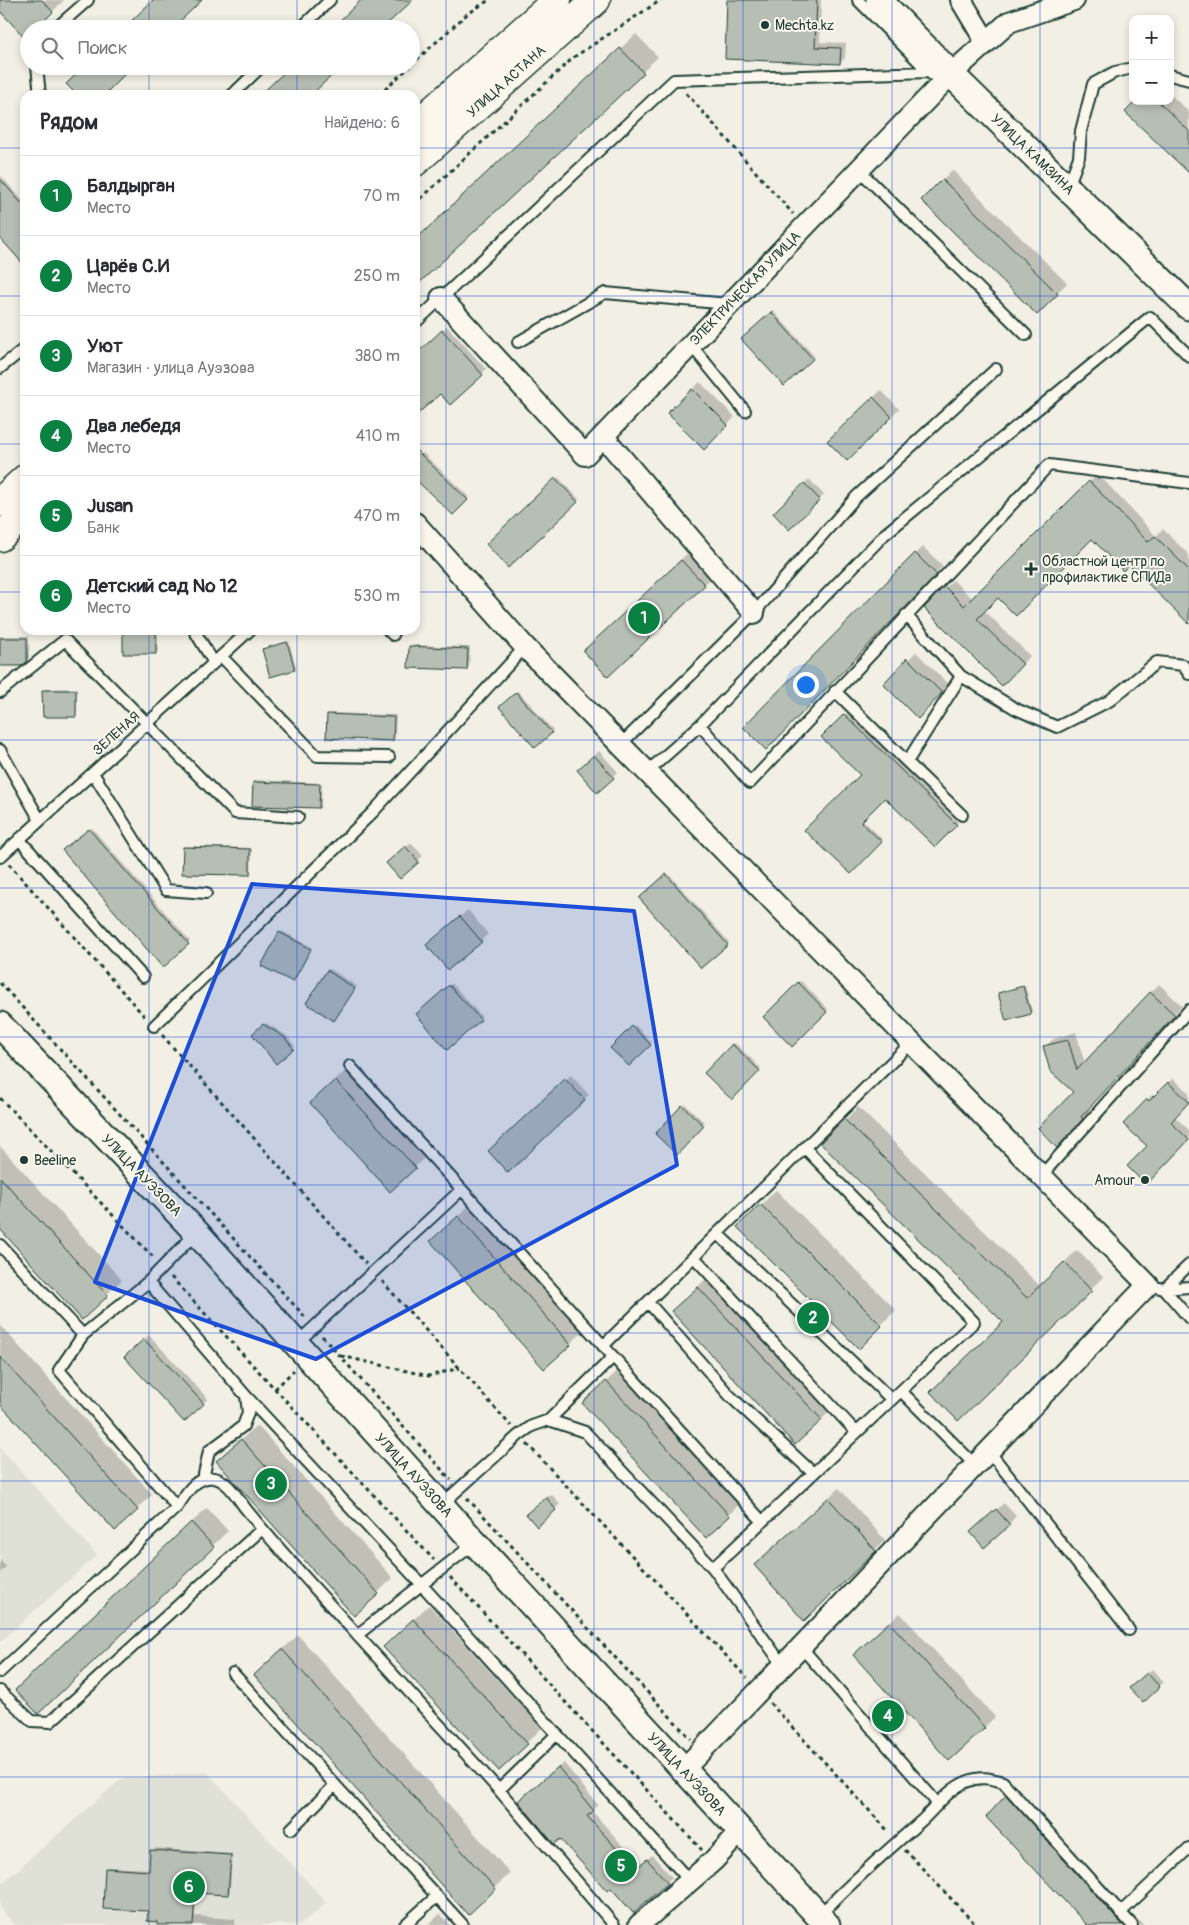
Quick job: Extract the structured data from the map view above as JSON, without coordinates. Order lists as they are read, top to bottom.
{
  "streets": {
    "main road": ["УЛИЦА АСТАНА"],
    "street": ["УЛИЦА КАМЗИНА", "ЭЛЕКТРИЧЕСКАЯ УЛИЦА", "УЛИЦА АУЭЗОВА"],
    "lane": ["ЗЕЛЕНАЯ"]
  },
  "crossings": [
    ["УЛИЦА КАМЗИНА", "ЭЛЕКТРИЧЕСКАЯ УЛИЦА"]
  ],
  "places": {
    "other": ["Mechta.kz", "Beeline", "Amour"],
    "health": ["Областной центр по профилактике СПИДа"]
  },
  "page": {
    "map_buttons": ["+", "−"],
    "search": "Поиск",
    "heading": ["Рядом", "Найдено: 6"],
    "list": [
      {
        "mark": "1",
        "name": "Балдырган",
        "note": "Место",
        "value": "70 m"
      },
      {
        "mark": "2",
        "name": "Царёв С.И",
        "note": "Место",
        "value": "250 m"
      },
      {
        "mark": "3",
        "name": "Уют",
        "note": "Магазин · улица Ауэзова",
        "value": "380 m"
      },
      {
        "mark": "4",
        "name": "Два лебедя",
        "note": "Место",
        "value": "410 m"
      },
      {
        "mark": "5",
        "name": "Jusan",
        "note": "Банк",
        "value": "470 m"
      },
      {
        "mark": "6",
        "name": "Детский сад № 12",
        "note": "Место",
        "value": "530 m"
      }
    ],
    "pins": [
      "1",
      "2",
      "3",
      "4",
      "5",
      "6"
    ]
  }
}
